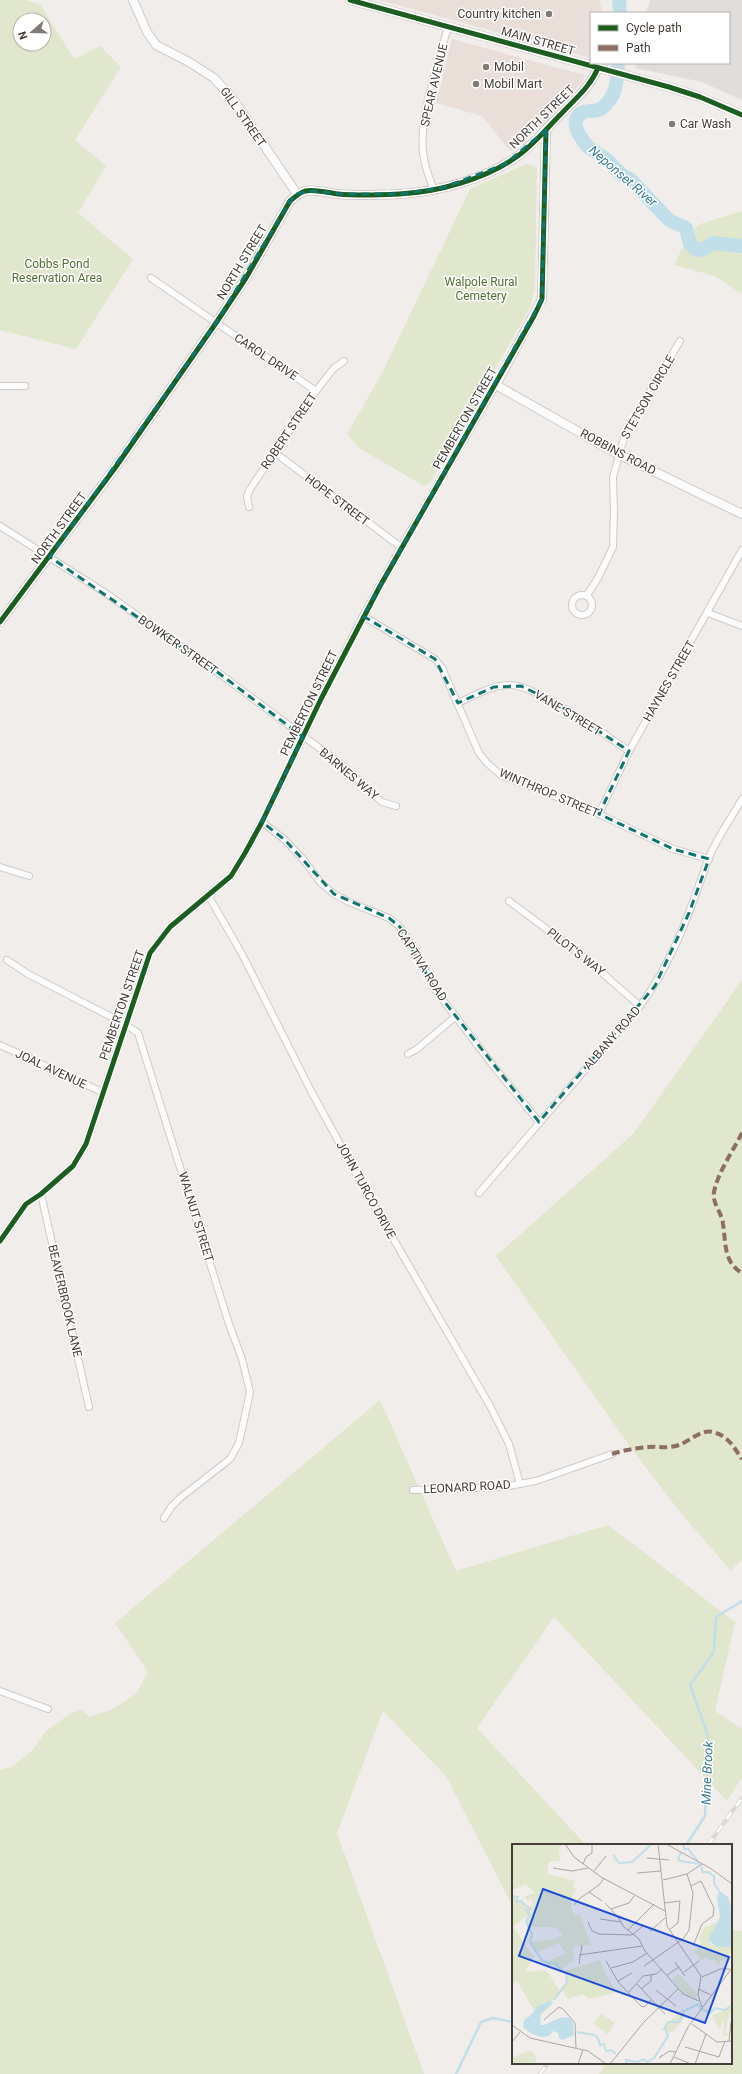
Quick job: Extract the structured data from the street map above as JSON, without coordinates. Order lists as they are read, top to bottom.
{
  "streets": {
    "main road": ["MAIN STREET"],
    "street": [
      "SPEAR AVENUE",
      "GILL STREET",
      "NORTH STREET",
      "CAROL DRIVE",
      "STETSON CIRCLE",
      "PEMBERTON STREET",
      "ROBERT STREET",
      "ROBBINS ROAD",
      "HOPE STREET",
      "BOWKER STREET",
      "HAYNES STREET",
      "VANE STREET",
      "BARNES WAY",
      "WINTHROP STREET",
      "PILOT'S WAY",
      "CAPTIVA ROAD",
      "ALBANY ROAD",
      "JOAL AVENUE",
      "JOHN TURCO DRIVE",
      "WALNUT STREET",
      "BEAVERBROOK LANE",
      "LEONARD ROAD"
    ]
  },
  "crossings": [
    ["MAIN STREET", "SPEAR AVENUE"],
    ["MAIN STREET", "NORTH STREET"],
    ["SPEAR AVENUE", "NORTH STREET"],
    ["GILL STREET", "NORTH STREET"],
    ["NORTH STREET", "CAROL DRIVE"],
    ["NORTH STREET", "PEMBERTON STREET"],
    ["NORTH STREET", "BOWKER STREET"],
    ["CAROL DRIVE", "ROBERT STREET"],
    ["STETSON CIRCLE", "ROBBINS ROAD"],
    ["PEMBERTON STREET", "ROBBINS ROAD"],
    ["PEMBERTON STREET", "HOPE STREET"],
    ["PEMBERTON STREET", "BOWKER STREET"],
    ["PEMBERTON STREET", "BARNES WAY"],
    ["PEMBERTON STREET", "WINTHROP STREET"],
    ["PEMBERTON STREET", "CAPTIVA ROAD"],
    ["PEMBERTON STREET", "JOAL AVENUE"],
    ["PEMBERTON STREET", "JOHN TURCO DRIVE"],
    ["PEMBERTON STREET", "WALNUT STREET"],
    ["PEMBERTON STREET", "BEAVERBROOK LANE"],
    ["ROBERT STREET", "HOPE STREET"],
    ["BOWKER STREET", "BARNES WAY"],
    ["HAYNES STREET", "VANE STREET"],
    ["HAYNES STREET", "WINTHROP STREET"],
    ["VANE STREET", "WINTHROP STREET"],
    ["WINTHROP STREET", "ALBANY ROAD"],
    ["PILOT'S WAY", "ALBANY ROAD"],
    ["CAPTIVA ROAD", "ALBANY ROAD"],
    ["JOHN TURCO DRIVE", "LEONARD ROAD"]
  ],
  "water": ["Neponset River", "Mine Brook"],
  "parks": ["Cobbs Pond Reservation Area", "Walpole Rural Cemetery"],
  "places": [
    "Country kitchen",
    "Mobil",
    "Mobil Mart",
    "Car Wash"
  ],
  "legend": ["Cycle path", "Path"],
  "north": "left"
}
